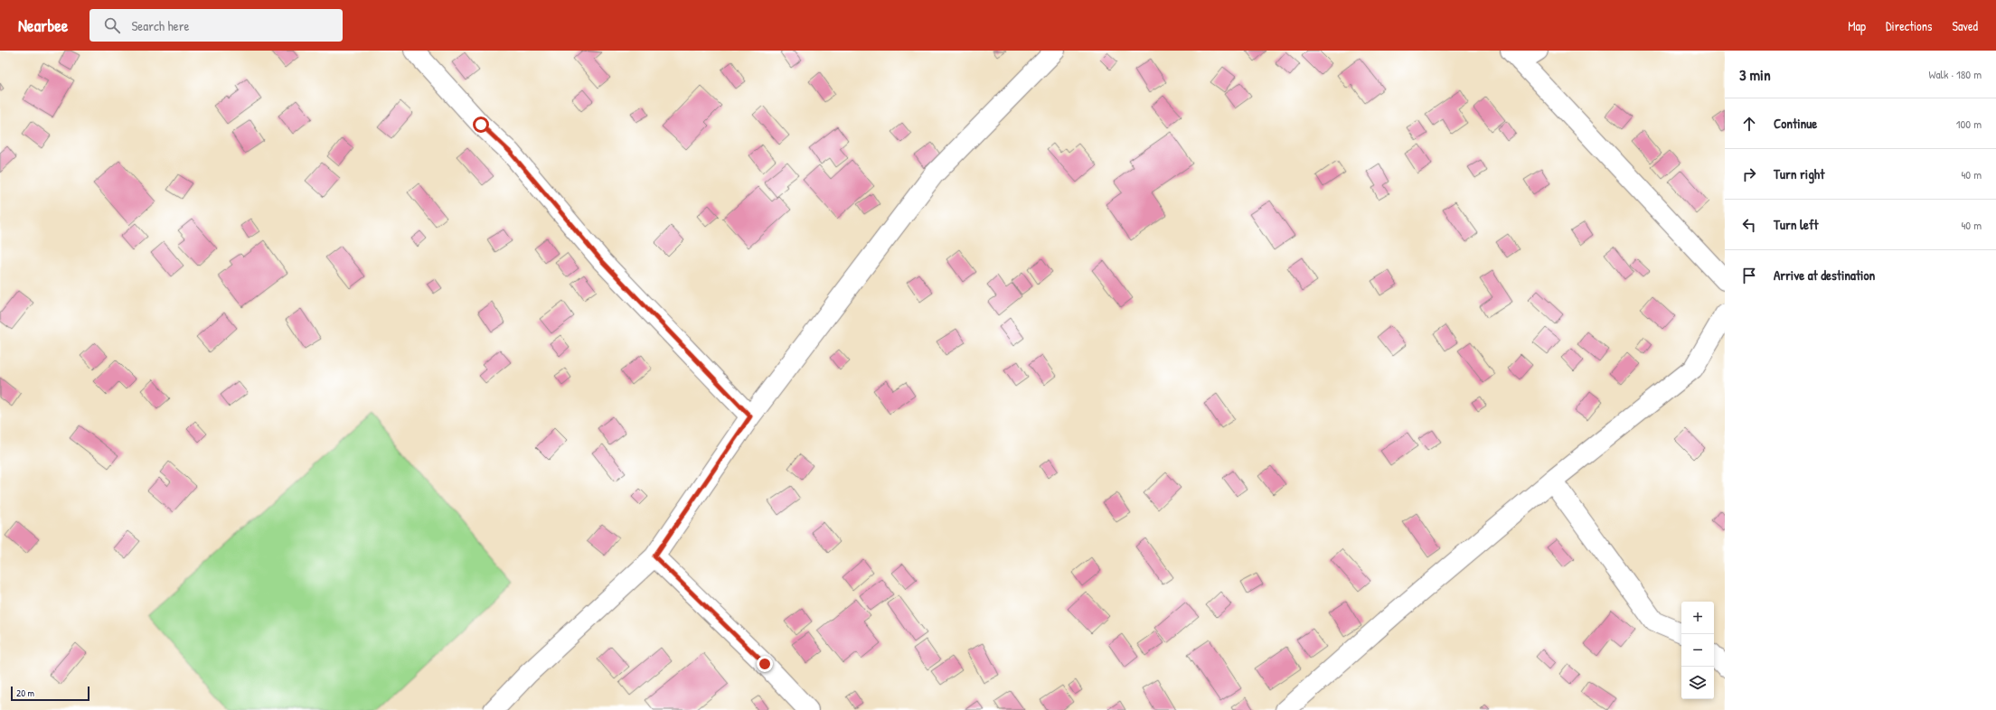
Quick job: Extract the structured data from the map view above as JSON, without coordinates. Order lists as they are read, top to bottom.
{
  "scale_bar": "20 m",
  "page": {
    "header": "Nearbee",
    "search": "Search here",
    "nav": ["Map", "Directions", "Saved"],
    "heading": ["3 min", "Walk · 180 m"],
    "list": [
      ["Continue", "100 m"],
      ["Turn right", "40 m"],
      ["Turn left", "40 m"],
      "Arrive at destination"
    ],
    "map_buttons": ["+", "−"],
    "scale": "20 m"
  }
}
